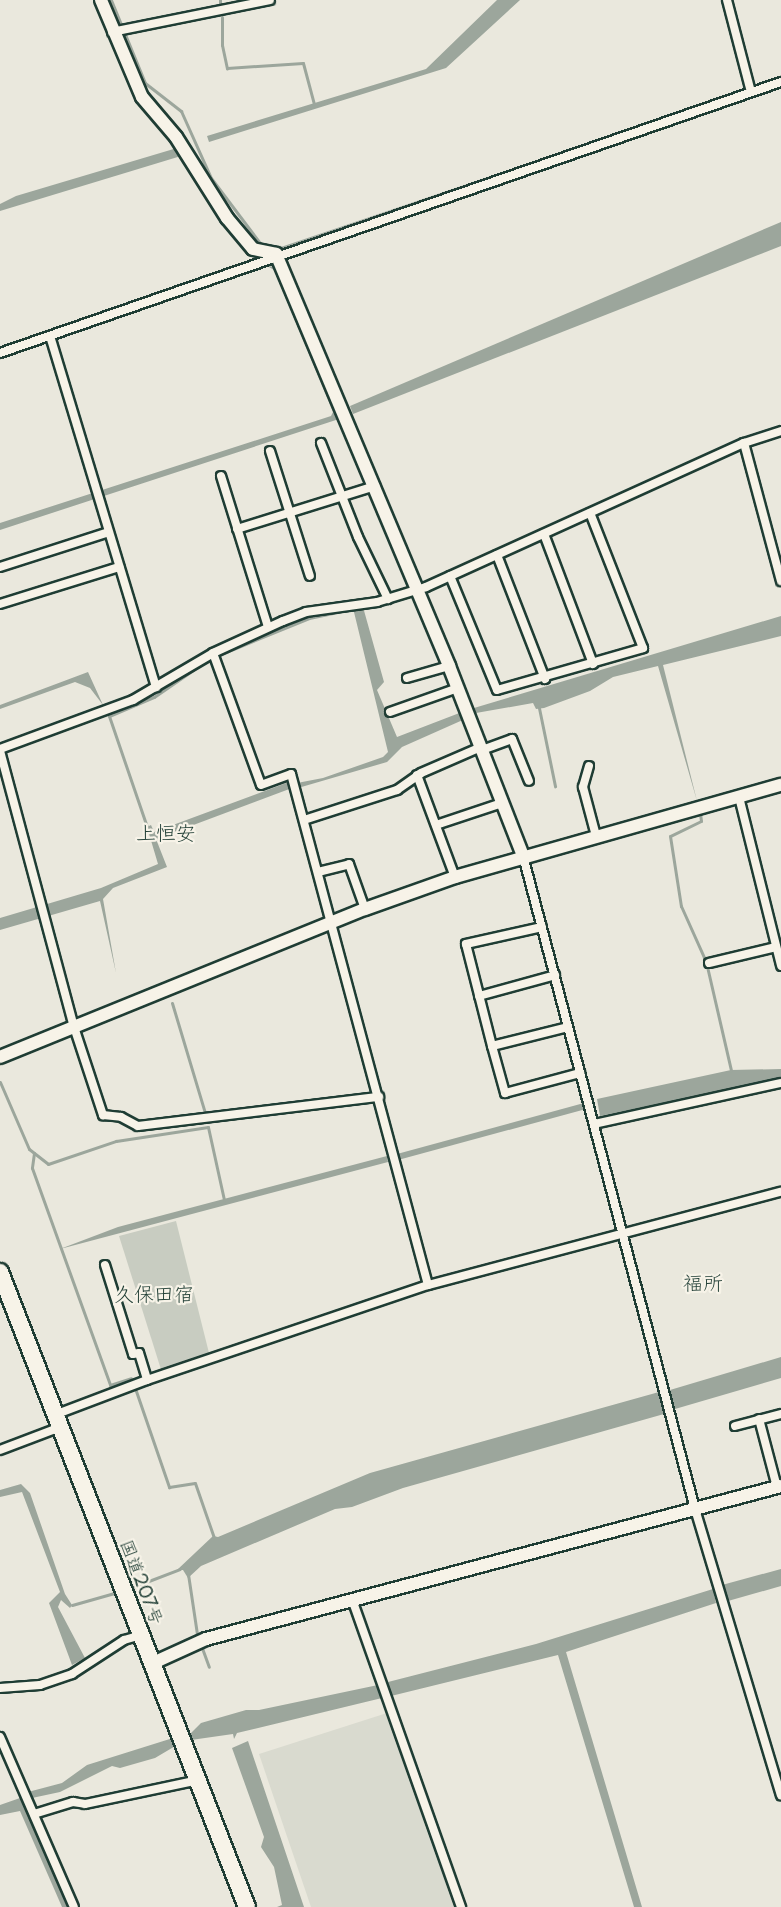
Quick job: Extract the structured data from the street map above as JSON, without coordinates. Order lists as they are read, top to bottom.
{
  "streets": {
    "highway": ["国道207号"]
  },
  "districts": ["上恒安", "福所", "久保田宿"]
}
